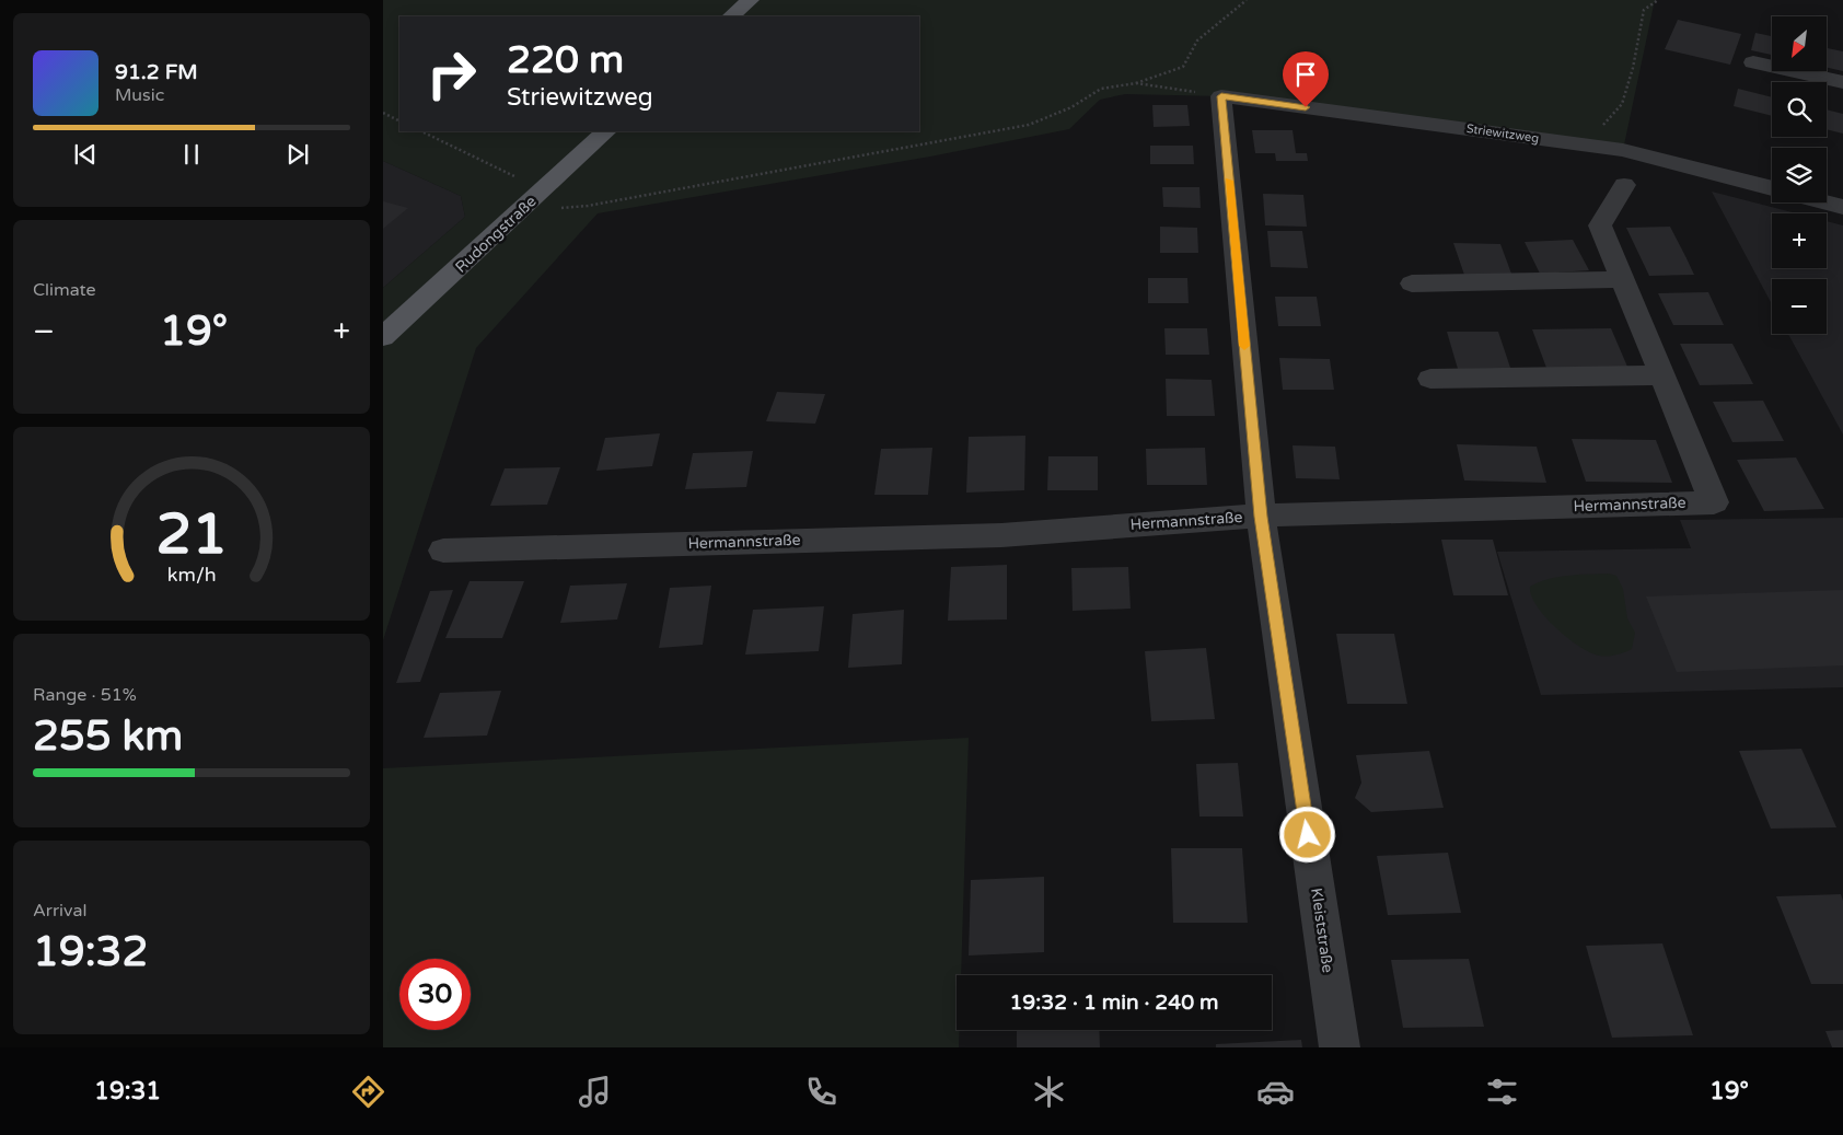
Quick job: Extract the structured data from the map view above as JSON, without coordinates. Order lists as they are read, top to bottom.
{
  "streets": {
    "main road": ["Rudongstraße"],
    "street": ["Striewitzweg", "Hermannstraße", "Kleiststraße"]
  },
  "crossings": [
    ["Striewitzweg", "Kleiststraße"],
    ["Hermannstraße", "Kleiststraße"]
  ],
  "north": "bottom left",
  "page": {
    "map_buttons": ["+", "−"],
    "turn": ["220 m", "Striewitzweg"],
    "song": ["91.2 FM", "Music"],
    "tile": [
      "Climate",
      ["Range · 51%", "255 km"],
      ["Arrival", "19:32"]
    ],
    "heat": ["−", "19°", "+"],
    "limit": "30",
    "trip": "19:32 · 1 min · 240 m",
    "tabs": ["19:31", "19°"],
    "gauge": ["21", "km/h"]
  }
}
